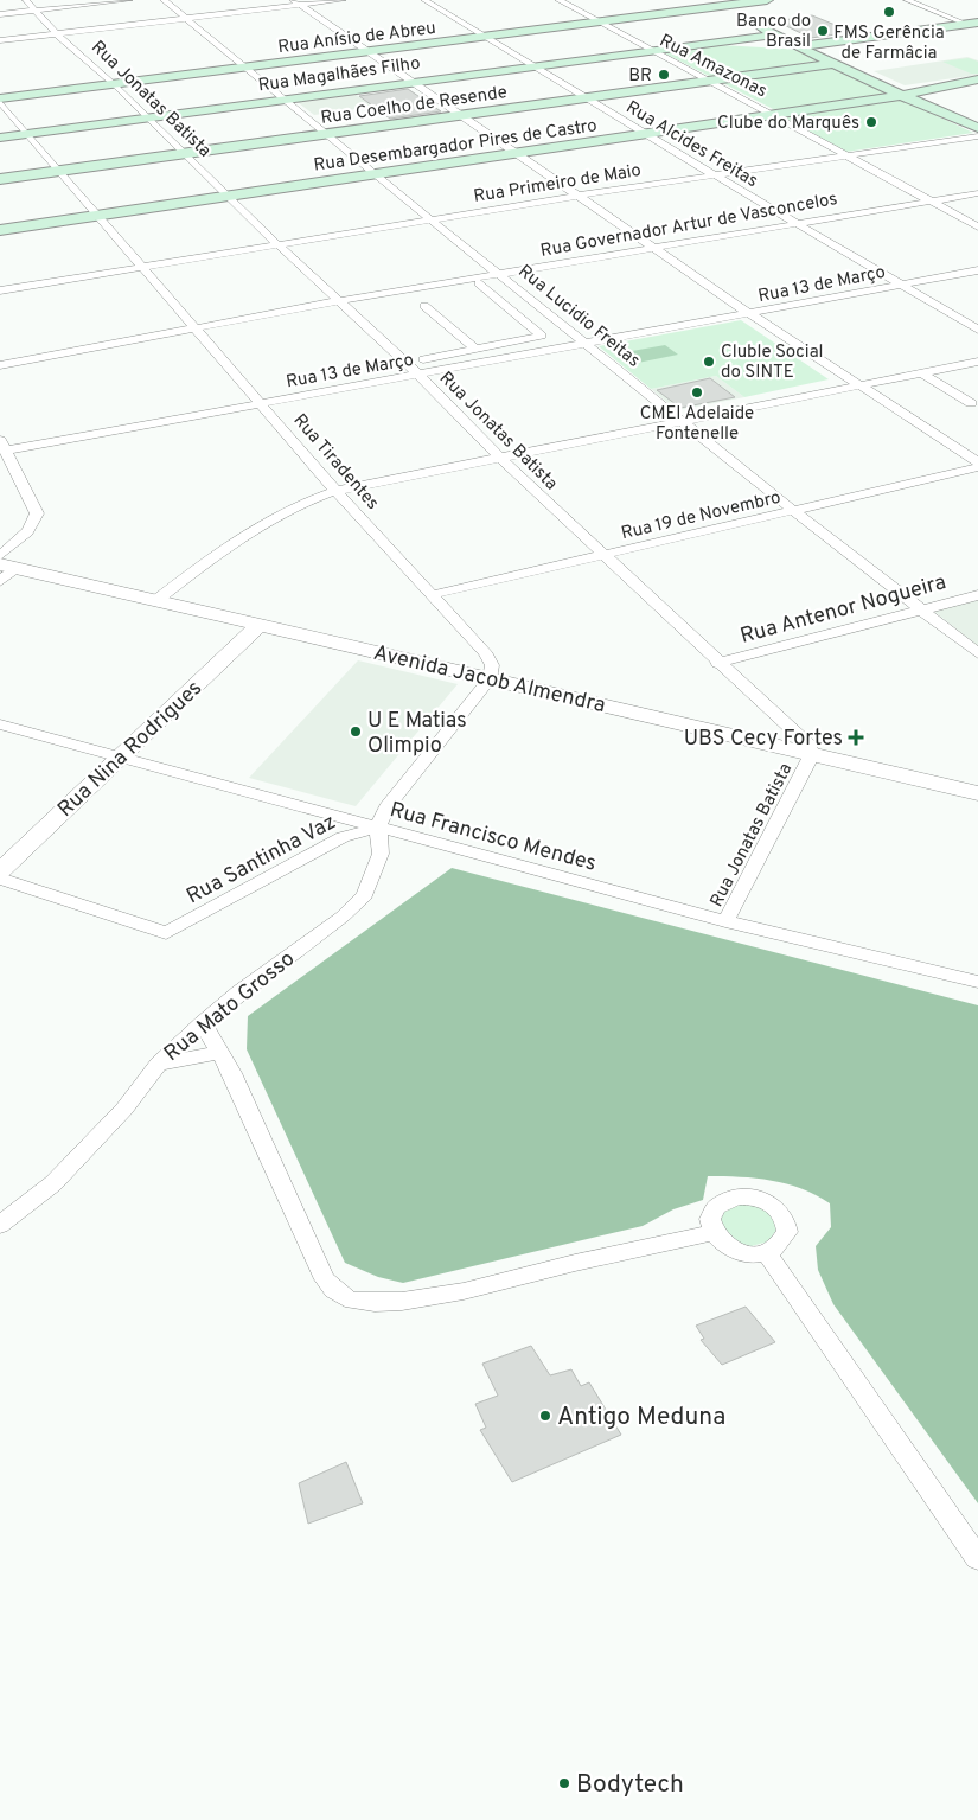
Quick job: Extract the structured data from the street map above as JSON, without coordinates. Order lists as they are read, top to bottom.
{
  "streets": {
    "main road": [
      "Rua Anísio de Abreu",
      "Rua Magalhães Filho",
      "Rua Coelho de Resende",
      "Rua Desembargador Pires de Castro"
    ],
    "street": [
      "Rua Amazonas",
      "Rua Jonatas Batista",
      "Rua Alcides Freitas",
      "Rua Primeiro de Maio",
      "Rua Governador Artur de Vasconcelos",
      "Rua 13 de Março",
      "Rua Lucidio Freitas",
      "Rua Tiradentes",
      "Rua 19 de Novembro",
      "Rua Antenor Nogueira",
      "Avenida Jacob Almendra",
      "Rua Nina Rodrigues",
      "Rua Francisco Mendes",
      "Rua Santinha Vaz",
      "Rua Mato Grosso"
    ]
  },
  "crossings": [
    ["Rua Anísio de Abreu", "Rua Amazonas"],
    ["Rua Anísio de Abreu", "Rua Jonatas Batista"],
    ["Rua Anísio de Abreu", "Rua Alcides Freitas"],
    ["Rua Anísio de Abreu", "Rua Lucidio Freitas"],
    ["Rua Anísio de Abreu", "Rua Tiradentes"],
    ["Rua Amazonas", "Rua Magalhães Filho"],
    ["Rua Amazonas", "Rua Coelho de Resende"],
    ["Rua Amazonas", "Rua Desembargador Pires de Castro"],
    ["Rua Amazonas", "Rua Primeiro de Maio"],
    ["Rua Amazonas", "Rua Governador Artur de Vasconcelos"],
    ["Rua Magalhães Filho", "Rua Jonatas Batista"],
    ["Rua Magalhães Filho", "Rua Alcides Freitas"],
    ["Rua Magalhães Filho", "Rua Lucidio Freitas"],
    ["Rua Magalhães Filho", "Rua Tiradentes"],
    ["Rua Jonatas Batista", "Rua Coelho de Resende"],
    ["Rua Jonatas Batista", "Rua Desembargador Pires de Castro"],
    ["Rua Jonatas Batista", "Rua Primeiro de Maio"],
    ["Rua Jonatas Batista", "Rua Governador Artur de Vasconcelos"],
    ["Rua Jonatas Batista", "Rua 13 de Março"],
    ["Rua Jonatas Batista", "Rua 19 de Novembro"],
    ["Rua Jonatas Batista", "Rua Antenor Nogueira"],
    ["Rua Jonatas Batista", "Avenida Jacob Almendra"],
    ["Rua Jonatas Batista", "Rua Francisco Mendes"],
    ["Rua Coelho de Resende", "Rua Alcides Freitas"],
    ["Rua Coelho de Resende", "Rua Lucidio Freitas"],
    ["Rua Coelho de Resende", "Rua Tiradentes"],
    ["Rua Alcides Freitas", "Rua Desembargador Pires de Castro"],
    ["Rua Alcides Freitas", "Rua Primeiro de Maio"],
    ["Rua Alcides Freitas", "Rua Governador Artur de Vasconcelos"],
    ["Rua Alcides Freitas", "Rua 13 de Março"],
    ["Rua Desembargador Pires de Castro", "Rua Lucidio Freitas"],
    ["Rua Desembargador Pires de Castro", "Rua Tiradentes"],
    ["Rua Primeiro de Maio", "Rua Lucidio Freitas"],
    ["Rua Primeiro de Maio", "Rua Tiradentes"],
    ["Rua Governador Artur de Vasconcelos", "Rua Lucidio Freitas"],
    ["Rua Governador Artur de Vasconcelos", "Rua Tiradentes"],
    ["Rua 13 de Março", "Rua Lucidio Freitas"],
    ["Rua 13 de Março", "Rua Tiradentes"],
    ["Rua Lucidio Freitas", "Rua 19 de Novembro"],
    ["Rua Lucidio Freitas", "Rua Antenor Nogueira"],
    ["Rua Tiradentes", "Rua 19 de Novembro"],
    ["Rua Tiradentes", "Avenida Jacob Almendra"],
    ["Avenida Jacob Almendra", "Rua Nina Rodrigues"],
    ["Rua Nina Rodrigues", "Rua Francisco Mendes"],
    ["Rua Francisco Mendes", "Rua Santinha Vaz"],
    ["Rua Francisco Mendes", "Rua Mato Grosso"],
    ["Rua Santinha Vaz", "Rua Mato Grosso"]
  ],
  "places": {
    "other": [
      "FMS Gerência de Farmâcia",
      "Banco do Brasil",
      "BR",
      "Clube do Marquês",
      "Cluble Social do SINTE",
      "CMEI Adelaide Fontenelle",
      "U E Matias Olimpio",
      "Antigo Meduna",
      "Bodytech"
    ],
    "health": ["UBS Cecy Fortes"]
  }
}
